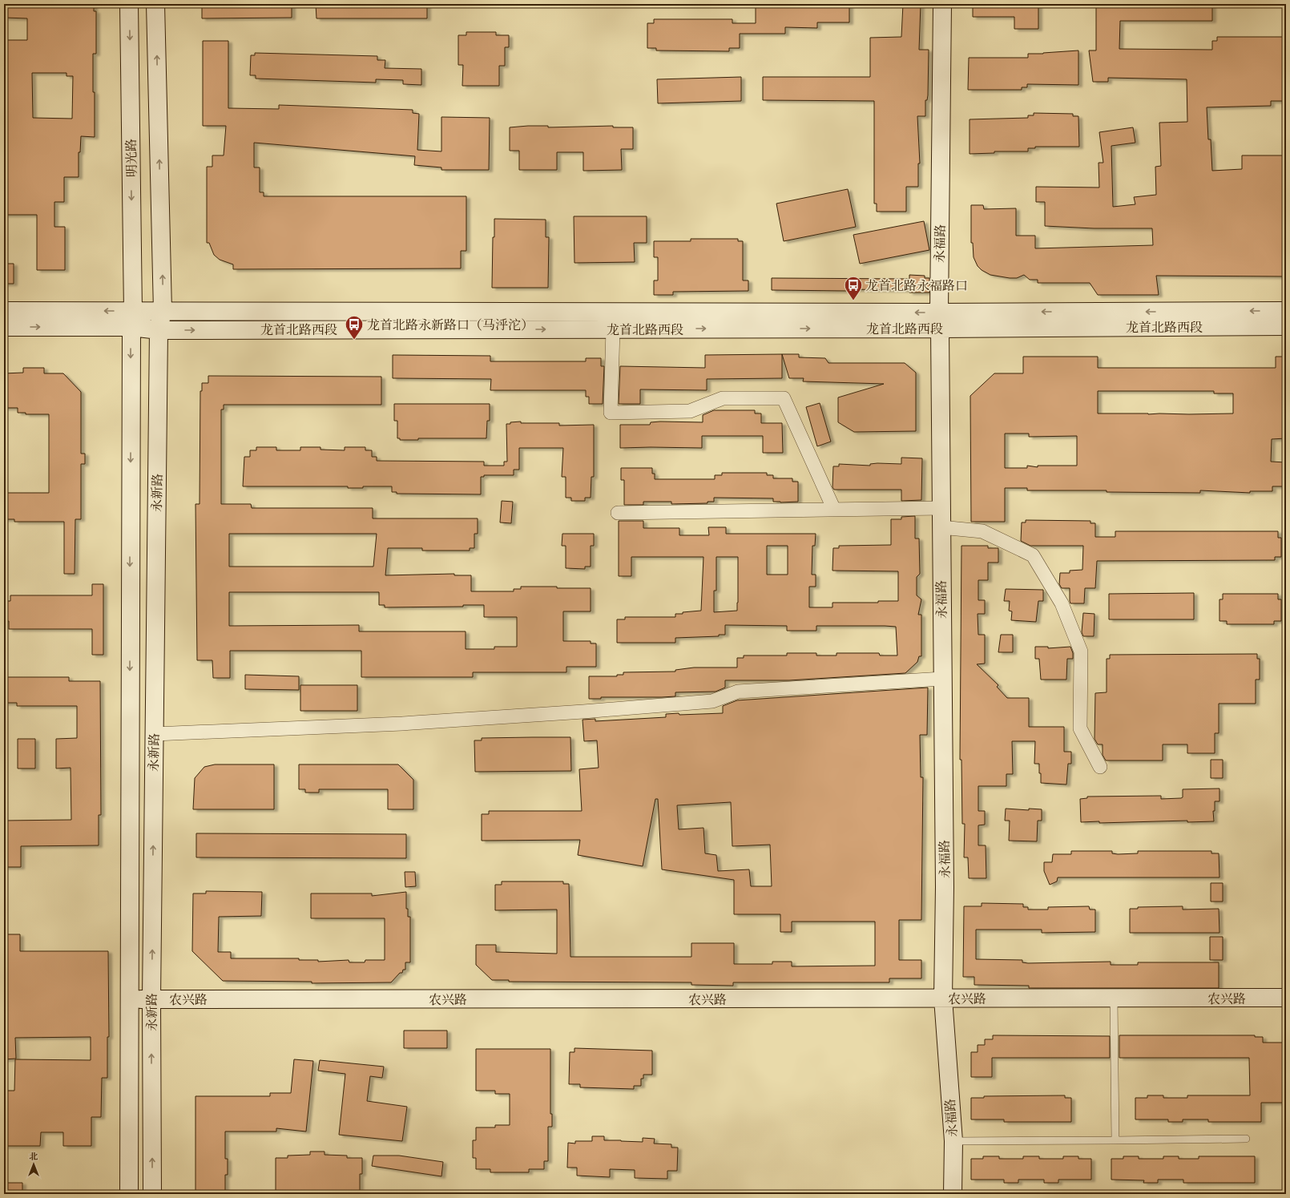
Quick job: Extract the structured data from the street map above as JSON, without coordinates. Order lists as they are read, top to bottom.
{
  "streets": {
    "street": [
      "明光路",
      "永福路",
      "龙首北路西段",
      "永新路",
      "农兴路"
    ]
  },
  "crossings": [
    ["明光路", "龙首北路西段"],
    ["明光路", "永新路"],
    ["永福路", "龙首北路西段"],
    ["永福路", "农兴路"],
    ["龙首北路西段", "永新路"],
    ["永新路", "农兴路"]
  ],
  "places": {
    "bus stop": ["龙首北路永福路口", "龙首北路永新路口（马泘沱）"]
  },
  "north": "top"
}
